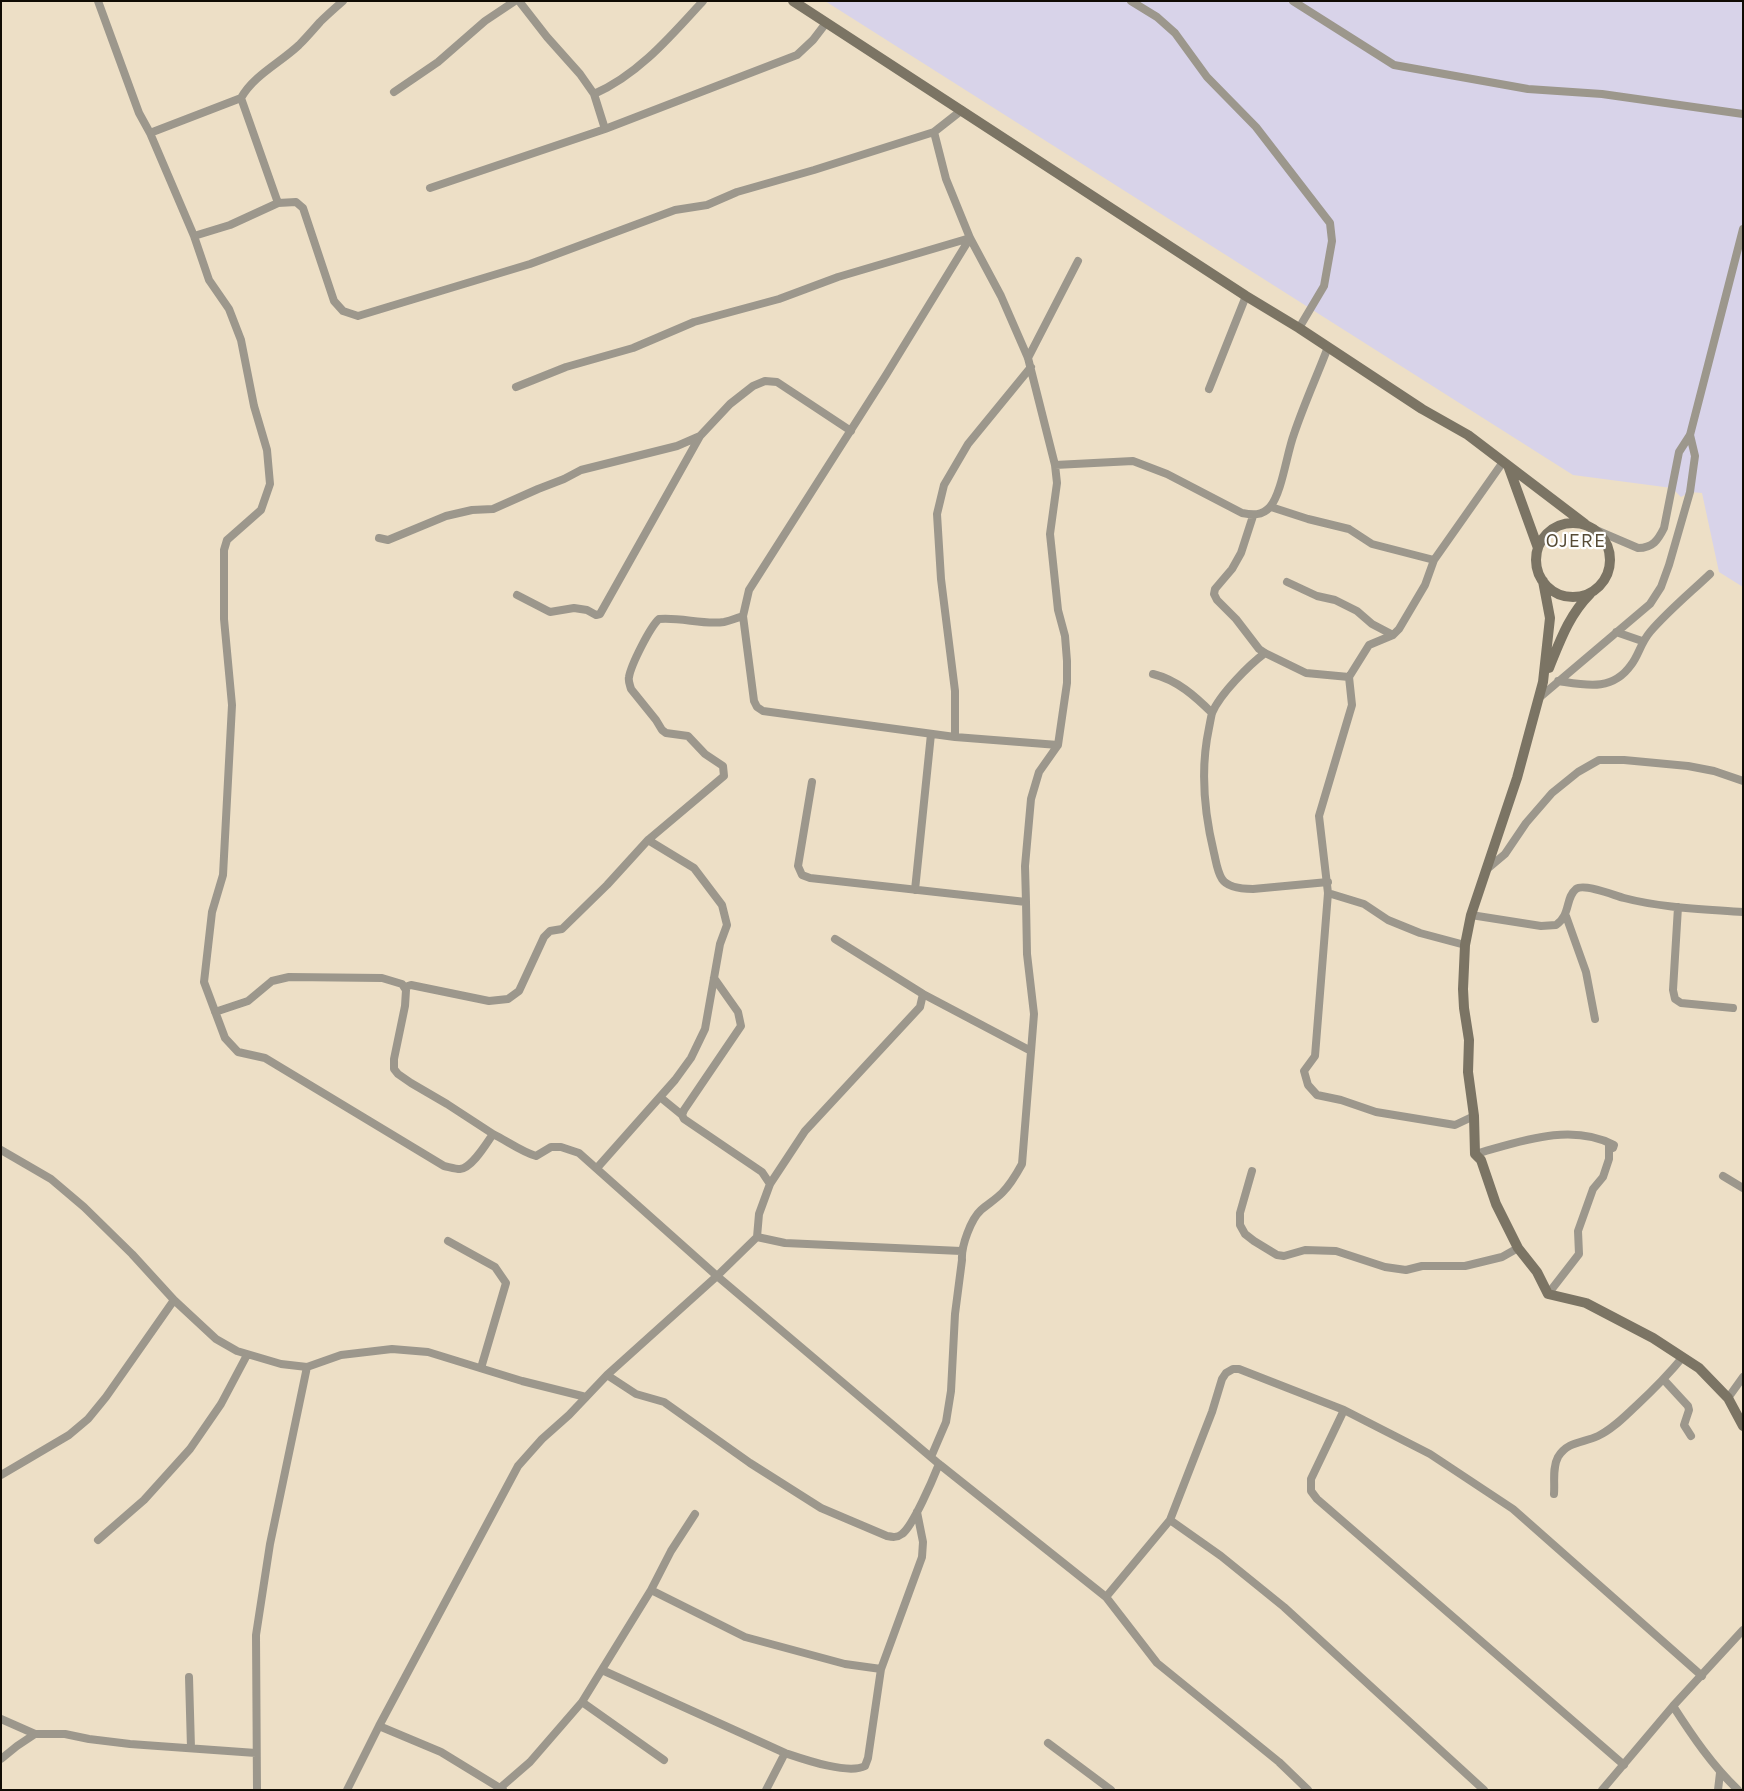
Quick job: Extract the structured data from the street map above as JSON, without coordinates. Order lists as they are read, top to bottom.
{
  "districts": ["OJERE"]
}
